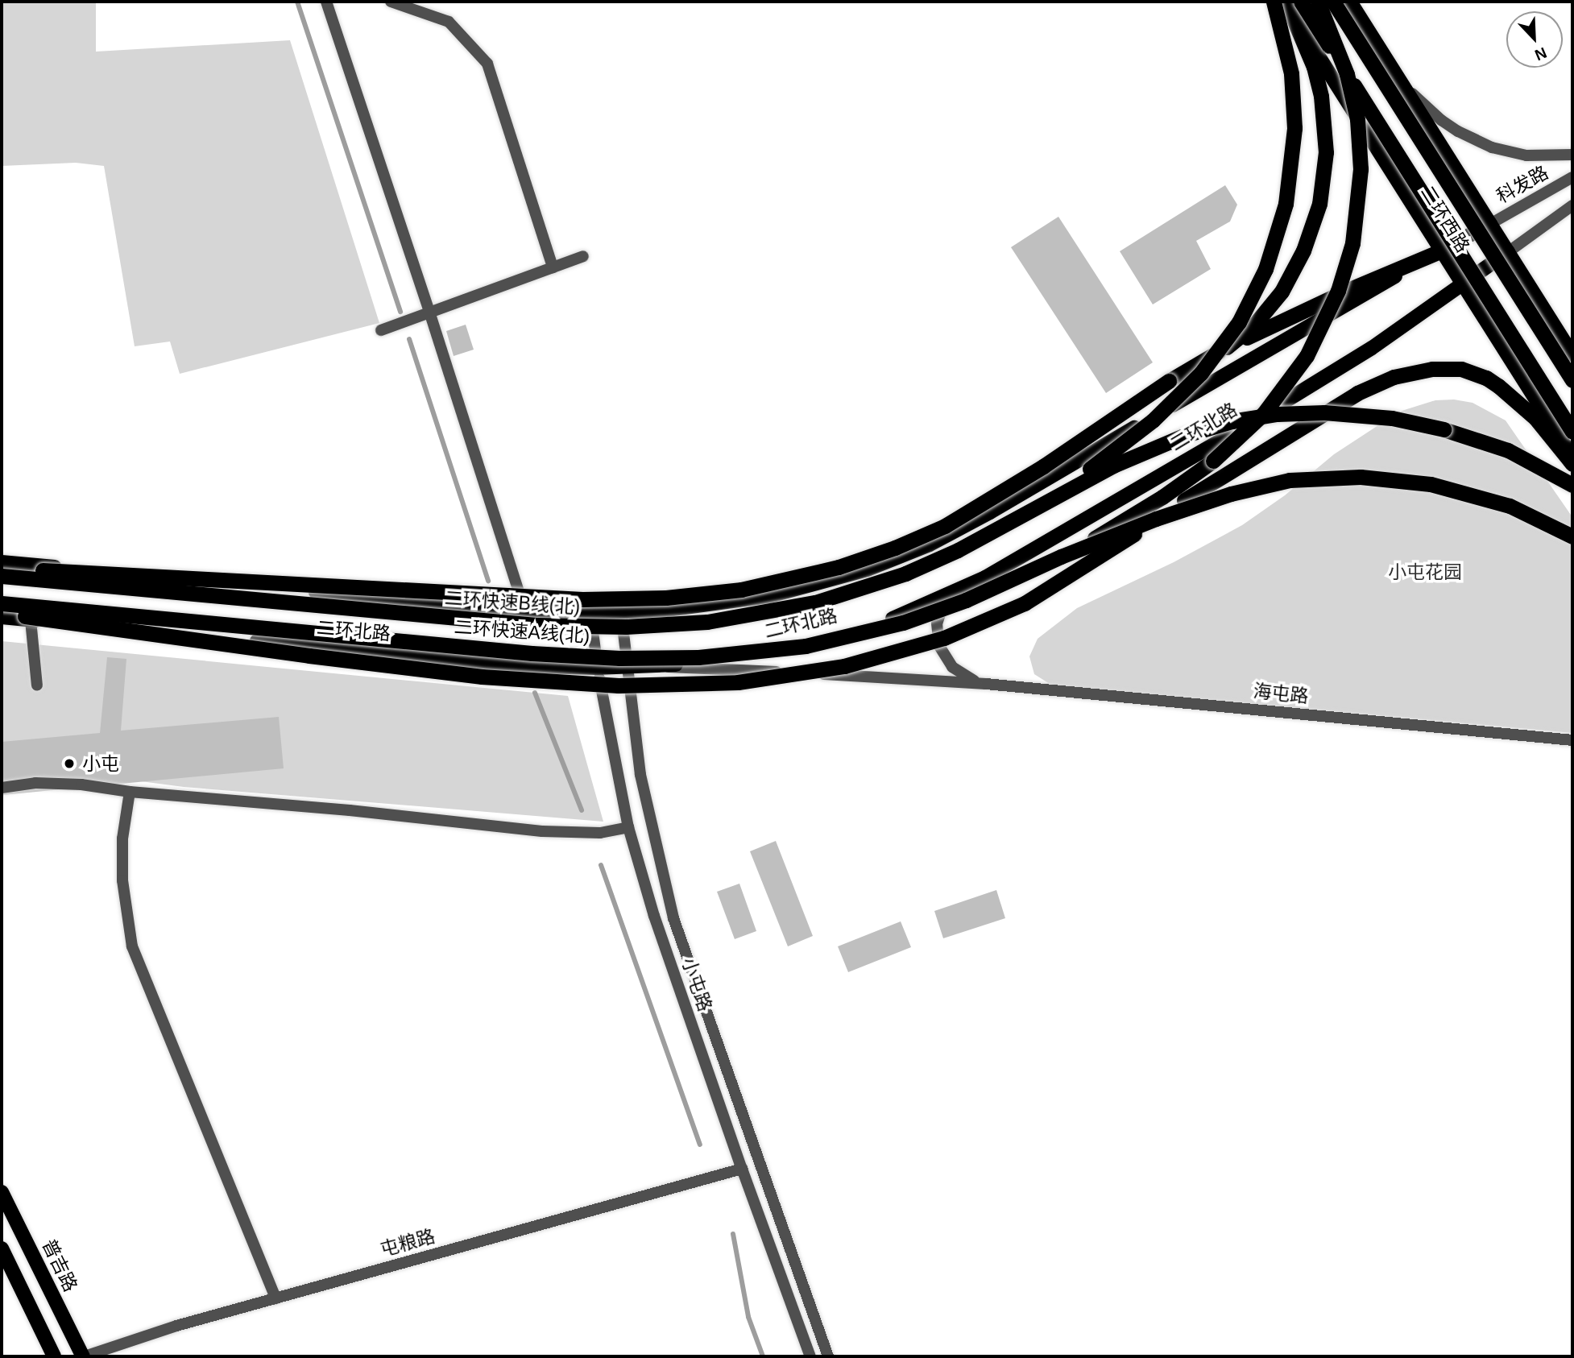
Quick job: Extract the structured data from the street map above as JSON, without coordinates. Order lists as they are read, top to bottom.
{
  "streets": {
    "highway": ["二环快速B线(北)", "二环快速A线(北)"],
    "main road": ["二环西路", "二环北路", "普吉路"],
    "street": [
      "科发路",
      "海屯路",
      "小屯路",
      "屯粮路"
    ]
  },
  "crossings": [
    ["科发路", "二环西路"],
    ["科发路", "二环北路"],
    ["二环西路", "二环北路"],
    ["二环北路", "小屯路"],
    ["小屯路", "屯粮路"],
    ["屯粮路", "普吉路"]
  ],
  "parks": ["小屯花园"],
  "places": ["小屯"],
  "north": "bottom right"
}
